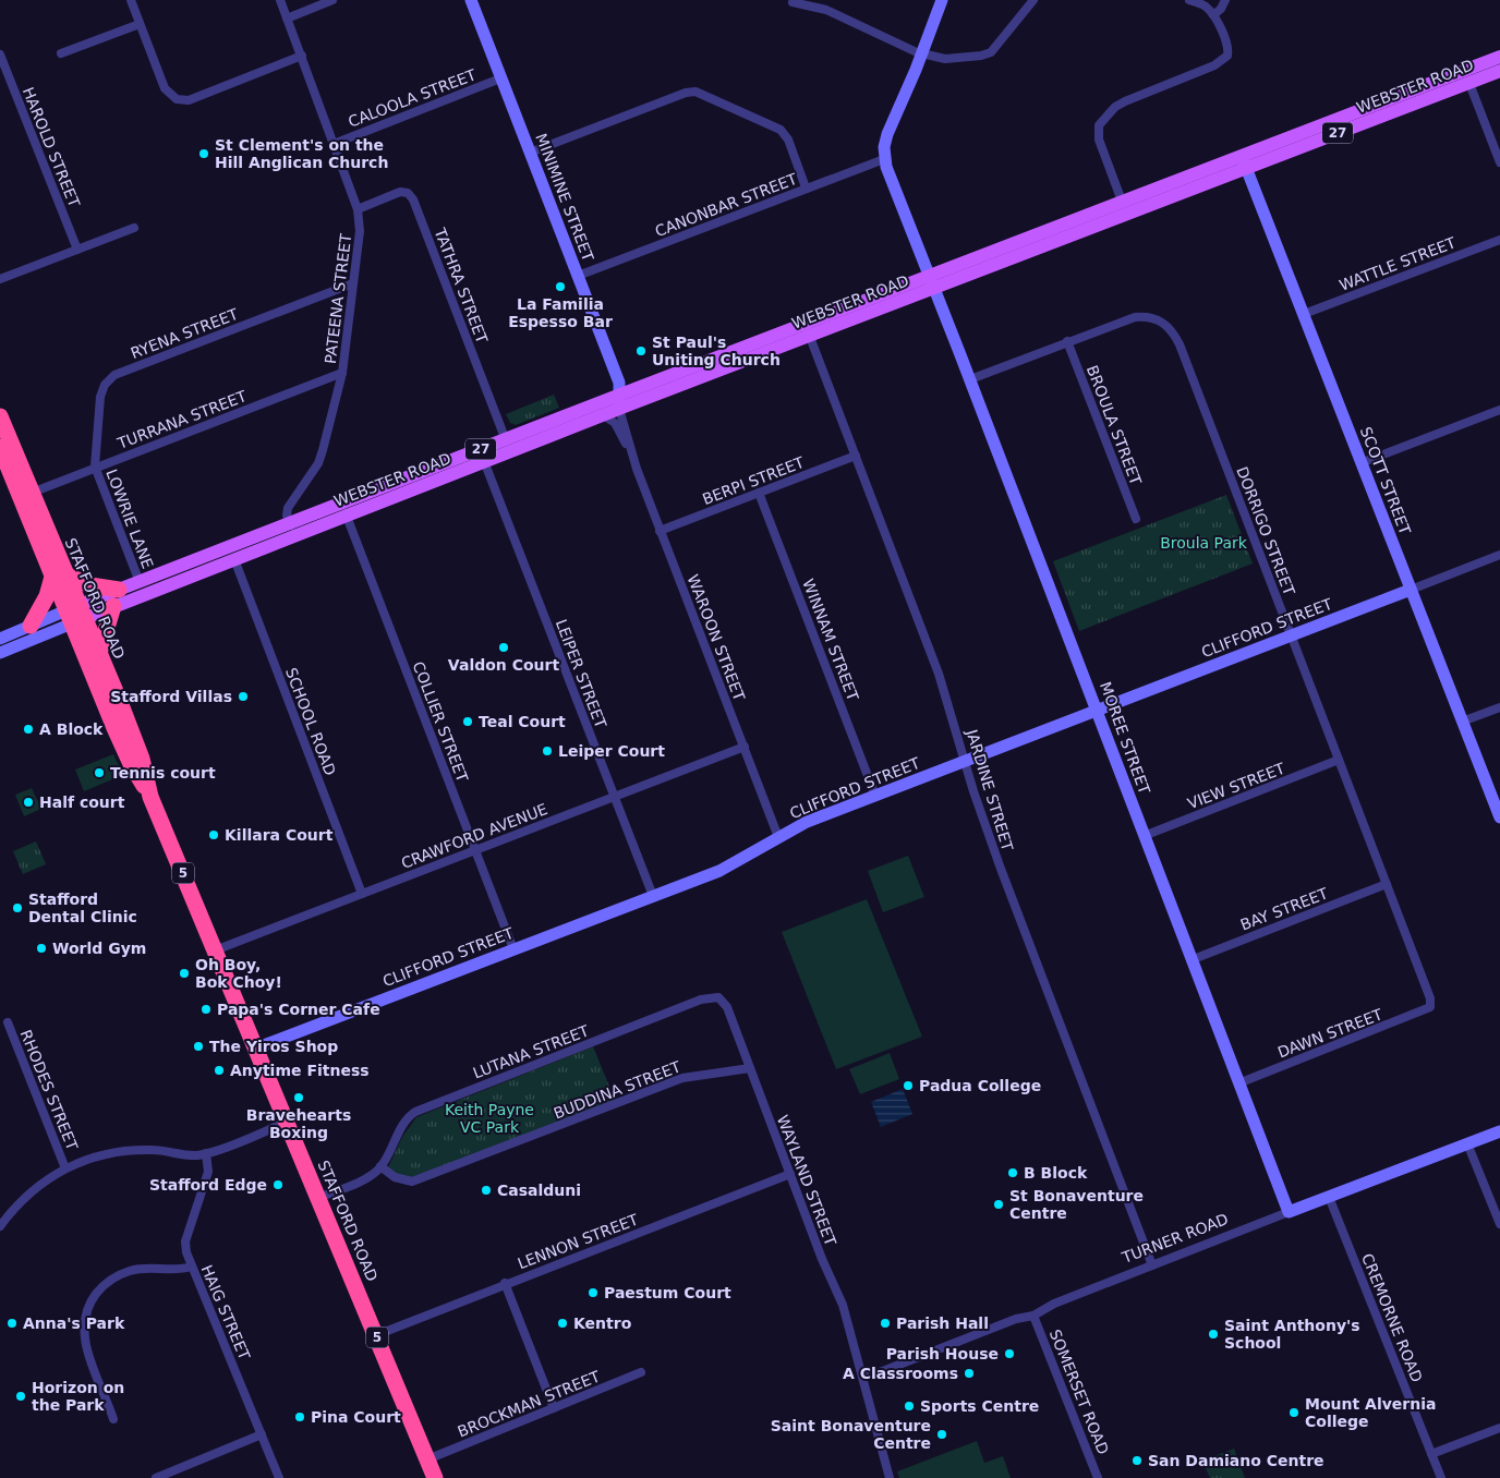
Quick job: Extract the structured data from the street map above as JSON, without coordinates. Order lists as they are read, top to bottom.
{
  "streets": {
    "highway": ["STAFFORD ROAD", "5"],
    "main road": ["WEBSTER ROAD", "27"],
    "street": [
      "CALOOLA STREET",
      "HAROLD STREET",
      "MINIMINE STREET",
      "CANONBAR STREET",
      "WATTLE STREET",
      "TATHRA STREET",
      "PATEENA STREET",
      "RYENA STREET",
      "TURRANA STREET",
      "BROULA STREET",
      "BERPI STREET",
      "SCOTT STREET",
      "LOWRIE LANE",
      "DORRIGO STREET",
      "CLIFFORD STREET",
      "WAROON STREET",
      "WINNAM STREET",
      "LEIPER STREET",
      "SCHOOL ROAD",
      "COLLIER STREET",
      "MOREE STREET",
      "VIEW STREET",
      "JARDINE STREET",
      "CRAWFORD AVENUE",
      "BAY STREET",
      "DAWN STREET",
      "LUTANA STREET",
      "RHODES STREET",
      "BUDDINA STREET",
      "WAYLAND STREET",
      "TURNER ROAD",
      "LENNON STREET",
      "HAIG STREET",
      "CREMORNE ROAD",
      "SOMERSET ROAD",
      "BROCKMAN STREET"
    ]
  },
  "crossings": [
    ["WEBSTER ROAD", "MINIMINE STREET"],
    ["WEBSTER ROAD", "TATHRA STREET"],
    ["WEBSTER ROAD", "PATEENA STREET"],
    ["WEBSTER ROAD", "SCOTT STREET"],
    ["WEBSTER ROAD", "LOWRIE LANE"],
    ["WEBSTER ROAD", "STAFFORD ROAD"],
    ["WEBSTER ROAD", "WAROON STREET"],
    ["WEBSTER ROAD", "LEIPER STREET"],
    ["WEBSTER ROAD", "SCHOOL ROAD"],
    ["WEBSTER ROAD", "COLLIER STREET"],
    ["WEBSTER ROAD", "MOREE STREET"],
    ["WEBSTER ROAD", "JARDINE STREET"],
    ["CALOOLA STREET", "MINIMINE STREET"],
    ["CALOOLA STREET", "PATEENA STREET"],
    ["MINIMINE STREET", "CANONBAR STREET"],
    ["MINIMINE STREET", "WAROON STREET"],
    ["CANONBAR STREET", "MOREE STREET"],
    ["WATTLE STREET", "SCOTT STREET"],
    ["TATHRA STREET", "PATEENA STREET"],
    ["PATEENA STREET", "RYENA STREET"],
    ["PATEENA STREET", "TURRANA STREET"],
    ["RYENA STREET", "TURRANA STREET"],
    ["RYENA STREET", "LOWRIE LANE"],
    ["TURRANA STREET", "LOWRIE LANE"],
    ["TURRANA STREET", "STAFFORD ROAD"],
    ["BROULA STREET", "DORRIGO STREET"],
    ["BERPI STREET", "WAROON STREET"],
    ["BERPI STREET", "WINNAM STREET"],
    ["BERPI STREET", "JARDINE STREET"],
    ["SCOTT STREET", "CLIFFORD STREET"],
    ["DORRIGO STREET", "CLIFFORD STREET"],
    ["DORRIGO STREET", "MOREE STREET"],
    ["DORRIGO STREET", "VIEW STREET"],
    ["DORRIGO STREET", "BAY STREET"],
    ["DORRIGO STREET", "DAWN STREET"],
    ["STAFFORD ROAD", "CLIFFORD STREET"],
    ["STAFFORD ROAD", "CRAWFORD AVENUE"],
    ["STAFFORD ROAD", "LENNON STREET"],
    ["STAFFORD ROAD", "BROCKMAN STREET"],
    ["CLIFFORD STREET", "WAROON STREET"],
    ["CLIFFORD STREET", "WINNAM STREET"],
    ["CLIFFORD STREET", "LEIPER STREET"],
    ["CLIFFORD STREET", "COLLIER STREET"],
    ["CLIFFORD STREET", "MOREE STREET"],
    ["CLIFFORD STREET", "JARDINE STREET"],
    ["WAROON STREET", "CRAWFORD AVENUE"],
    ["LEIPER STREET", "CRAWFORD AVENUE"],
    ["SCHOOL ROAD", "CRAWFORD AVENUE"],
    ["COLLIER STREET", "CRAWFORD AVENUE"],
    ["MOREE STREET", "VIEW STREET"],
    ["MOREE STREET", "BAY STREET"],
    ["MOREE STREET", "DAWN STREET"],
    ["MOREE STREET", "TURNER ROAD"],
    ["JARDINE STREET", "TURNER ROAD"],
    ["LUTANA STREET", "BUDDINA STREET"],
    ["LUTANA STREET", "WAYLAND STREET"],
    ["BUDDINA STREET", "WAYLAND STREET"],
    ["WAYLAND STREET", "TURNER ROAD"],
    ["WAYLAND STREET", "LENNON STREET"],
    ["TURNER ROAD", "CREMORNE ROAD"],
    ["TURNER ROAD", "SOMERSET ROAD"]
  ],
  "parks": ["Broula Park", "Keith Payne VC Park"],
  "places": [
    "St Clement's on the Hill Anglican Church",
    "La Familia Espesso Bar",
    "St Paul's Uniting Church",
    "Valdon Court",
    "Stafford Villas",
    "Teal Court",
    "A Block",
    "Leiper Court",
    "Tennis court",
    "Half court",
    "Killara Court",
    "Stafford Dental Clinic",
    "World Gym",
    "Oh Boy, Bok Choy!",
    "Papa's Corner Cafe",
    "The Yiros Shop",
    "Anytime Fitness",
    "Padua College",
    "Bravehearts Boxing",
    "B Block",
    "Stafford Edge",
    "Casalduni",
    "St Bonaventure Centre",
    "Paestum Court",
    "Anna's Park",
    "Kentro",
    "Parish Hall",
    "Saint Anthony's School",
    "Parish House",
    "A Classrooms",
    "Horizon on the Park",
    "Sports Centre",
    "Mount Alvernia College",
    "Pina Court",
    "Saint Bonaventure Centre",
    "San Damiano Centre"
  ]
}
